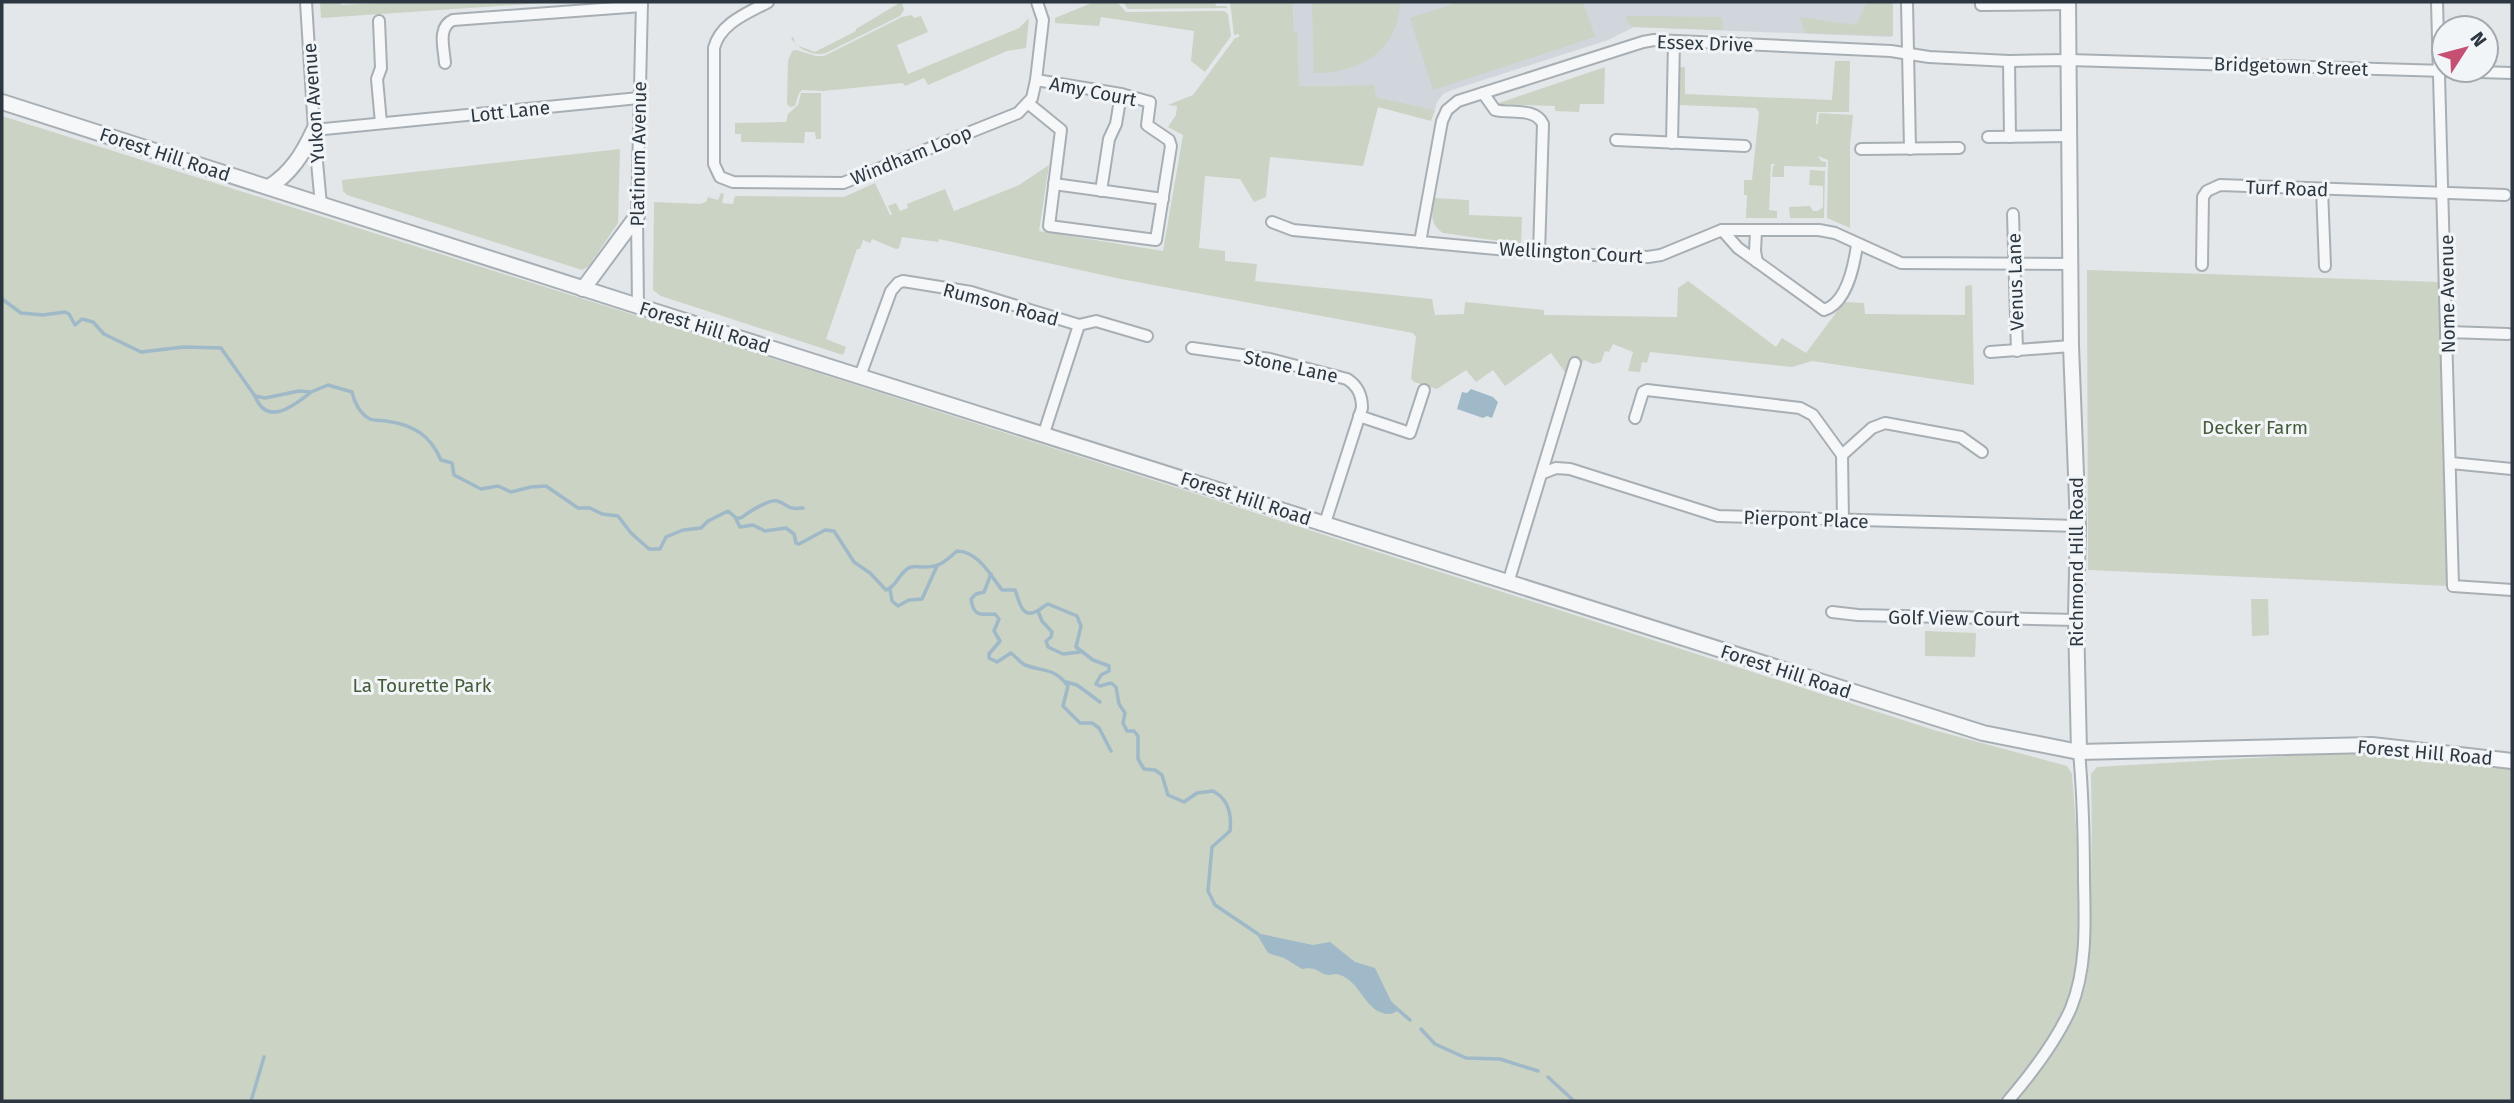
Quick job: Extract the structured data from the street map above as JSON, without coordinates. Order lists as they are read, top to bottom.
{
  "streets": {
    "street": [
      "Essex Drive",
      "Bridgetown Street",
      "Amy Court",
      "Yukon Avenue",
      "Lott Lane",
      "Forest Hill Road",
      "Platinum Avenue",
      "Windham Loop",
      "Turf Road",
      "Wellington Court",
      "Venus Lane",
      "Nome Avenue",
      "Rumson Road",
      "Stone Lane",
      "Pierpont Place",
      "Richmond Hill Road",
      "Golf View Court"
    ]
  },
  "crossings": [
    ["Essex Drive", "Bridgetown Street"],
    ["Essex Drive", "Wellington Court"],
    ["Essex Drive", "Richmond Hill Road"],
    ["Bridgetown Street", "Richmond Hill Road"],
    ["Yukon Avenue", "Lott Lane"],
    ["Yukon Avenue", "Forest Hill Road"],
    ["Lott Lane", "Platinum Avenue"],
    ["Forest Hill Road", "Platinum Avenue"],
    ["Forest Hill Road", "Rumson Road"],
    ["Forest Hill Road", "Stone Lane"],
    ["Forest Hill Road", "Richmond Hill Road"],
    ["Turf Road", "Nome Avenue"],
    ["Wellington Court", "Venus Lane"],
    ["Wellington Court", "Richmond Hill Road"],
    ["Venus Lane", "Richmond Hill Road"],
    ["Pierpont Place", "Richmond Hill Road"],
    ["Richmond Hill Road", "Golf View Court"]
  ],
  "parks": ["Decker Farm", "La Tourette Park"],
  "north": "top right"
}
